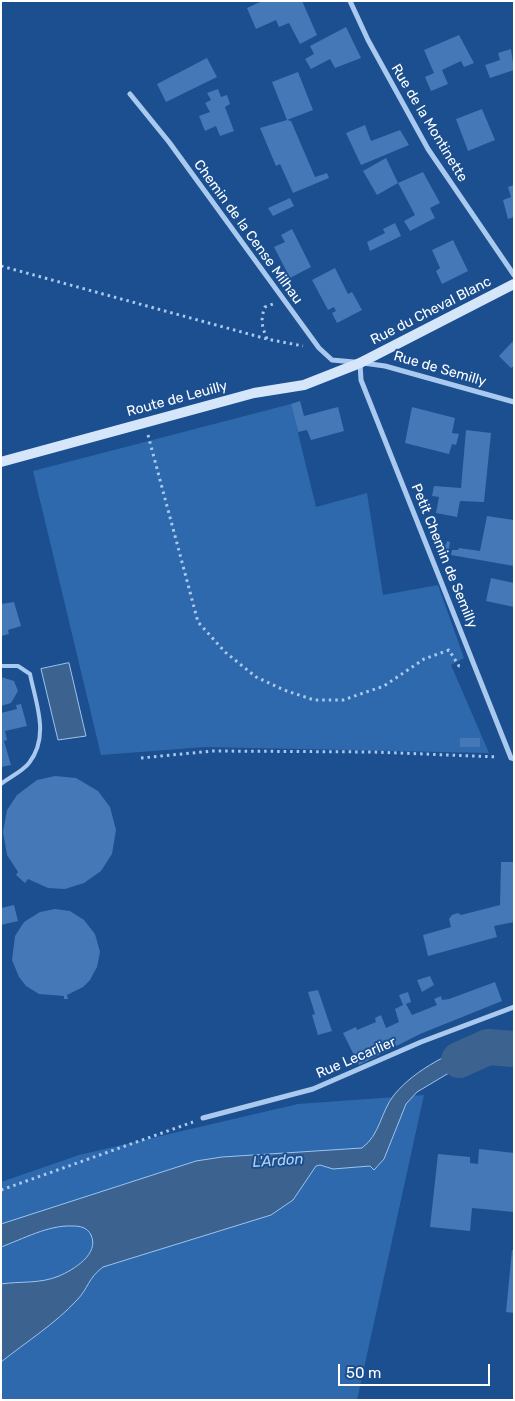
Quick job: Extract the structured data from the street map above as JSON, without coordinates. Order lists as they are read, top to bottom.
{
  "streets": {
    "main road": ["Rue du Cheval Blanc", "Route de Leuilly"],
    "street": [
      "Rue de la Montinette",
      "Chemin de la Cense Milhau",
      "Rue de Semilly",
      "Petit Chemin de Semilly",
      "Rue Lecarlier"
    ]
  },
  "crossings": [
    ["Chemin de la Cense Milhau", "Rue du Cheval Blanc"],
    ["Chemin de la Cense Milhau", "Rue de Semilly"],
    ["Chemin de la Cense Milhau", "Route de Leuilly"],
    ["Chemin de la Cense Milhau", "Petit Chemin de Semilly"],
    ["Rue du Cheval Blanc", "Rue de Semilly"],
    ["Rue du Cheval Blanc", "Route de Leuilly"],
    ["Rue du Cheval Blanc", "Petit Chemin de Semilly"],
    ["Rue de Semilly", "Route de Leuilly"],
    ["Rue de Semilly", "Petit Chemin de Semilly"],
    ["Route de Leuilly", "Petit Chemin de Semilly"]
  ],
  "water": ["L'Ardon"],
  "scale_bar": "50 m"
}
